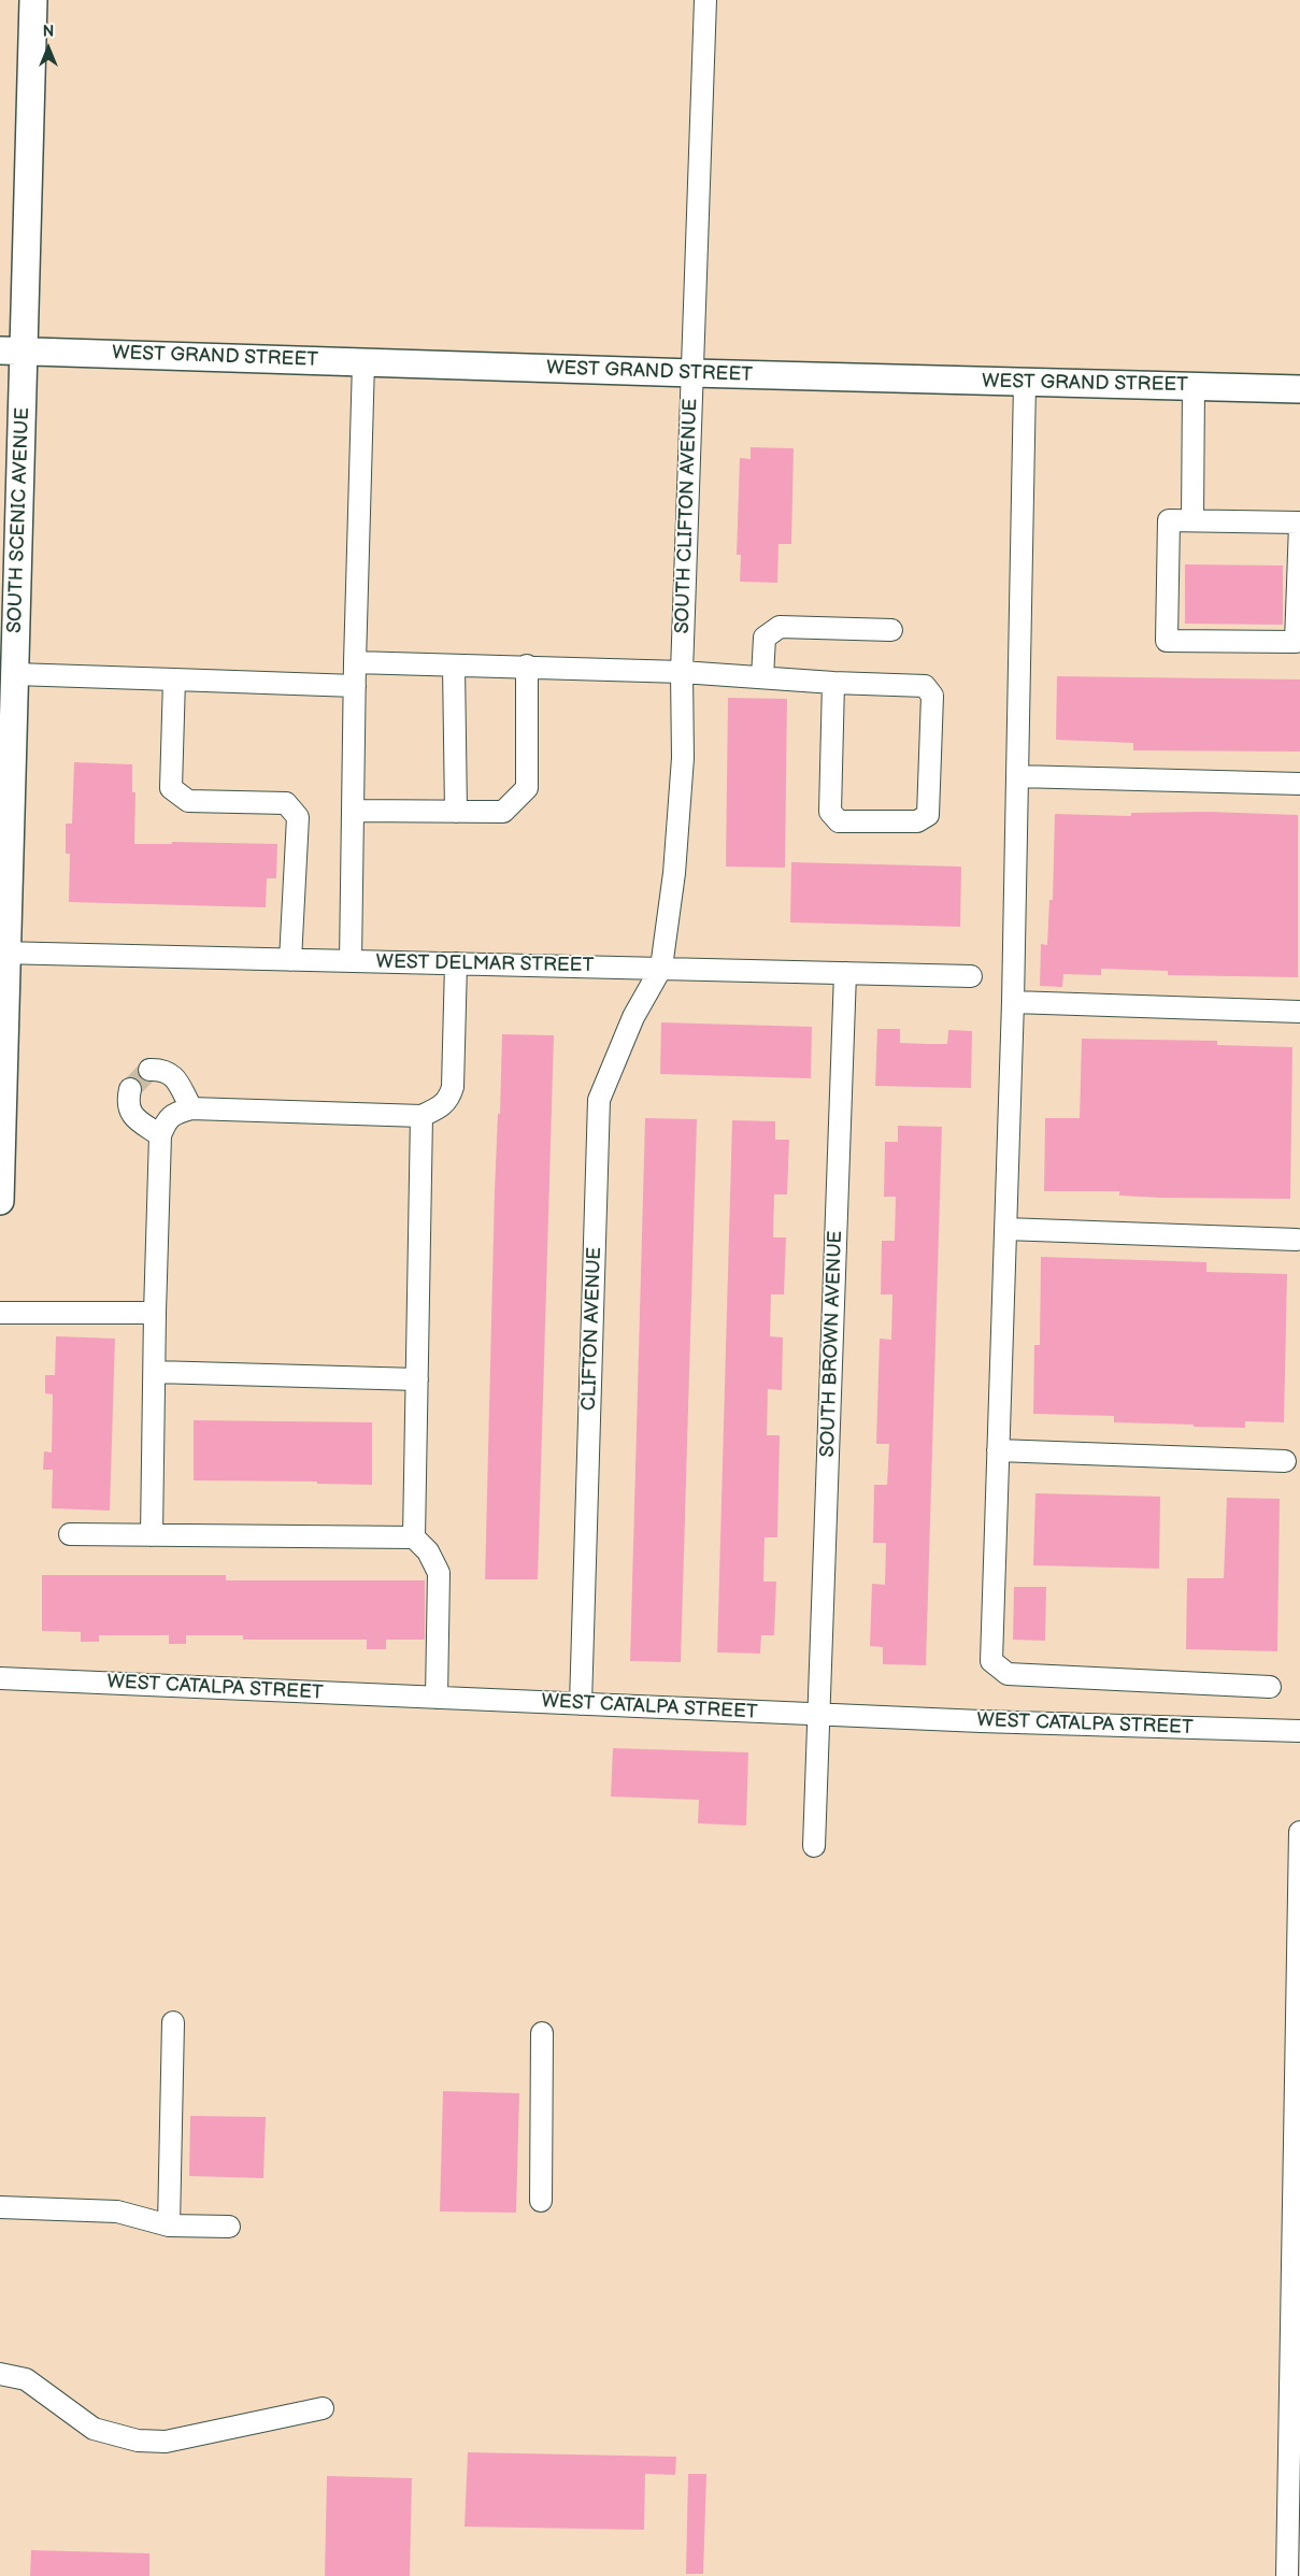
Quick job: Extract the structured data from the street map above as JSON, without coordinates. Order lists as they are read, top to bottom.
{
  "streets": {
    "main road": ["WEST GRAND STREET", "SOUTH SCENIC AVENUE"],
    "street": [
      "SOUTH CLIFTON AVENUE",
      "WEST DELMAR STREET",
      "CLIFTON AVENUE",
      "SOUTH BROWN AVENUE",
      "WEST CATALPA STREET"
    ]
  },
  "crossings": [
    ["WEST GRAND STREET", "SOUTH CLIFTON AVENUE"],
    ["WEST GRAND STREET", "SOUTH SCENIC AVENUE"],
    ["SOUTH CLIFTON AVENUE", "WEST DELMAR STREET"],
    ["SOUTH CLIFTON AVENUE", "CLIFTON AVENUE"],
    ["SOUTH SCENIC AVENUE", "WEST DELMAR STREET"],
    ["WEST DELMAR STREET", "CLIFTON AVENUE"],
    ["WEST DELMAR STREET", "SOUTH BROWN AVENUE"],
    ["CLIFTON AVENUE", "WEST CATALPA STREET"],
    ["SOUTH BROWN AVENUE", "WEST CATALPA STREET"]
  ],
  "north": "top"
}
